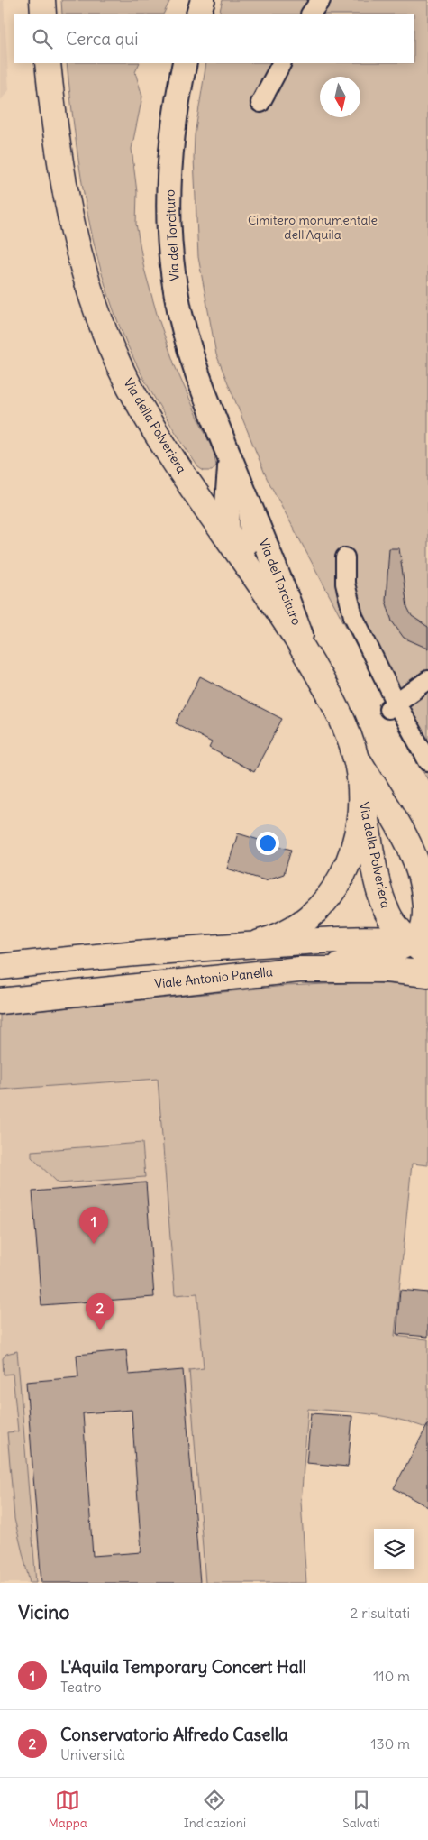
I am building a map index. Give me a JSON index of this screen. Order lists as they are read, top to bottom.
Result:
{
  "streets": {
    "main road": ["Via della Polveriera", "Viale Antonio Panella"],
    "street": ["Via del Torcituro"]
  },
  "crossings": [
    ["Via del Torcituro", "Via della Polveriera"]
  ],
  "parks": ["Cimitero monumentale dell'Aquila"],
  "north": "bottom",
  "page": {
    "search": "Cerca qui",
    "pins": ["1", "2"],
    "heading": ["Vicino", "2 risultati"],
    "list": [
      {
        "mark": "1",
        "name": "L'Aquila Temporary Concert Hall",
        "note": "Teatro",
        "value": "110 m"
      },
      {
        "mark": "2",
        "name": "Conservatorio Alfredo Casella",
        "note": "Università",
        "value": "130 m"
      }
    ],
    "nav": ["Mappa", "Indicazioni", "Salvati"]
  }
}
